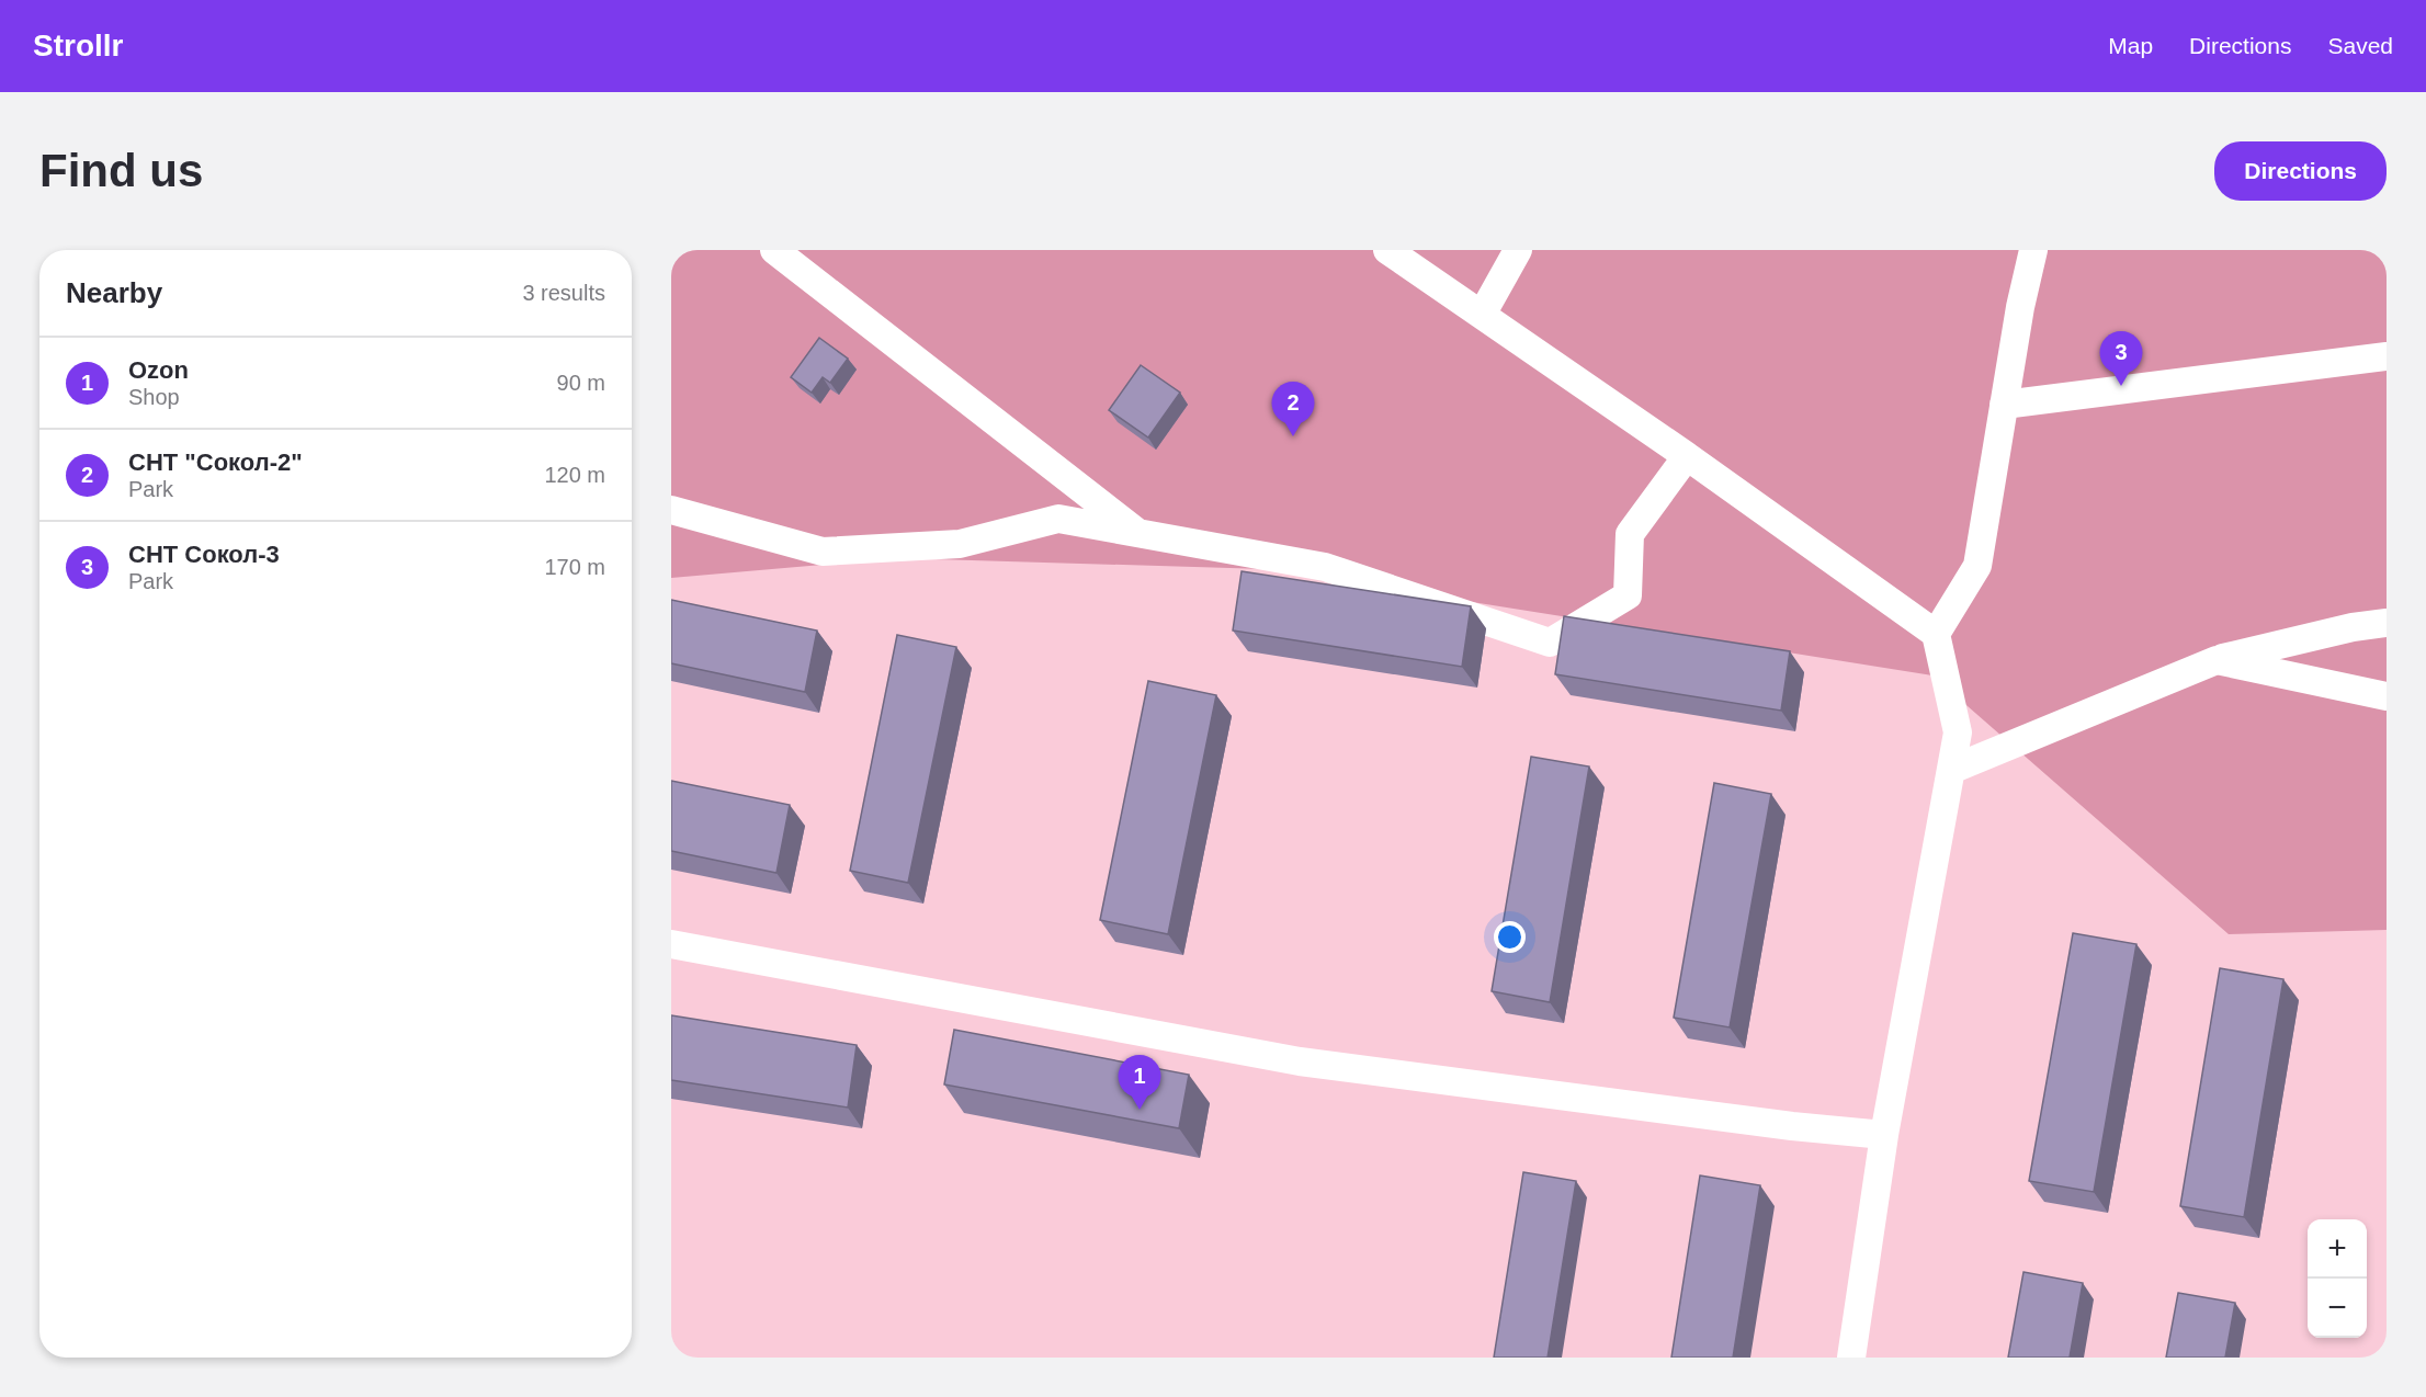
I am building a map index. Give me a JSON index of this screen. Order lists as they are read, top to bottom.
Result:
{
  "page": {
    "header": "Strollr",
    "nav": ["Map", "Directions", "Saved"],
    "buttons": "Directions",
    "title": "Find us",
    "heading": ["Nearby", "3 results"],
    "pins": ["3", "2", "1"],
    "list": [
      {
        "mark": "1",
        "name": "Ozon",
        "note": "Shop",
        "value": "90 m"
      },
      {
        "mark": "2",
        "name": "СНТ \"Сокол-2\"",
        "note": "Park",
        "value": "120 m"
      },
      {
        "mark": "3",
        "name": "СНТ Сокол-3",
        "note": "Park",
        "value": "170 m"
      }
    ],
    "map_buttons": ["+", "−"]
  }
}
